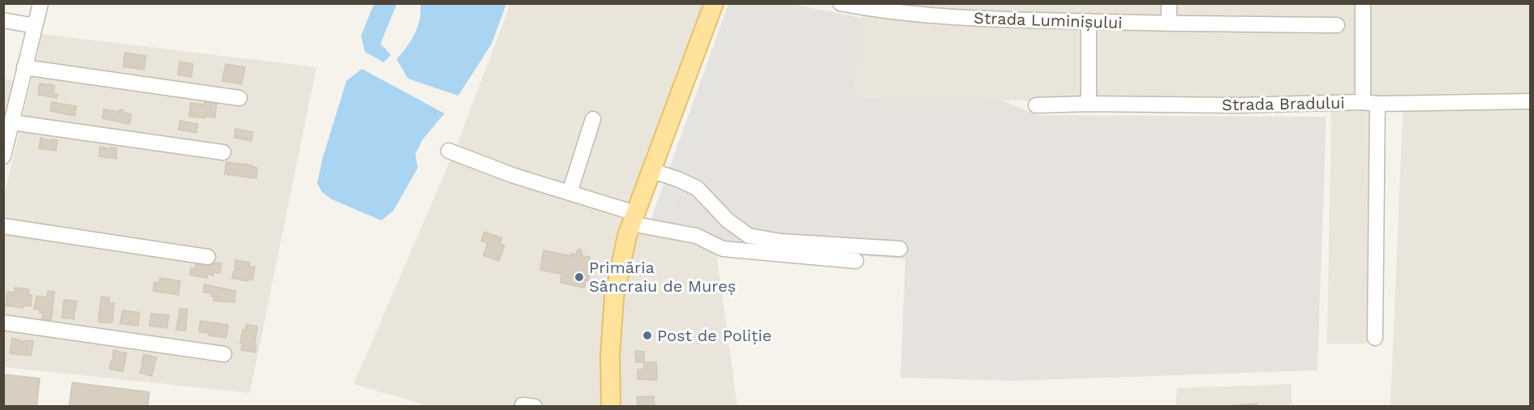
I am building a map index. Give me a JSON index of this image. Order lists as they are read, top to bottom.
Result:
{
  "streets": {
    "street": ["Strada Luminișului", "Strada Bradului"]
  },
  "places": ["Primăria Sâncraiu de Mureș", "Post de Poliție"]
}
